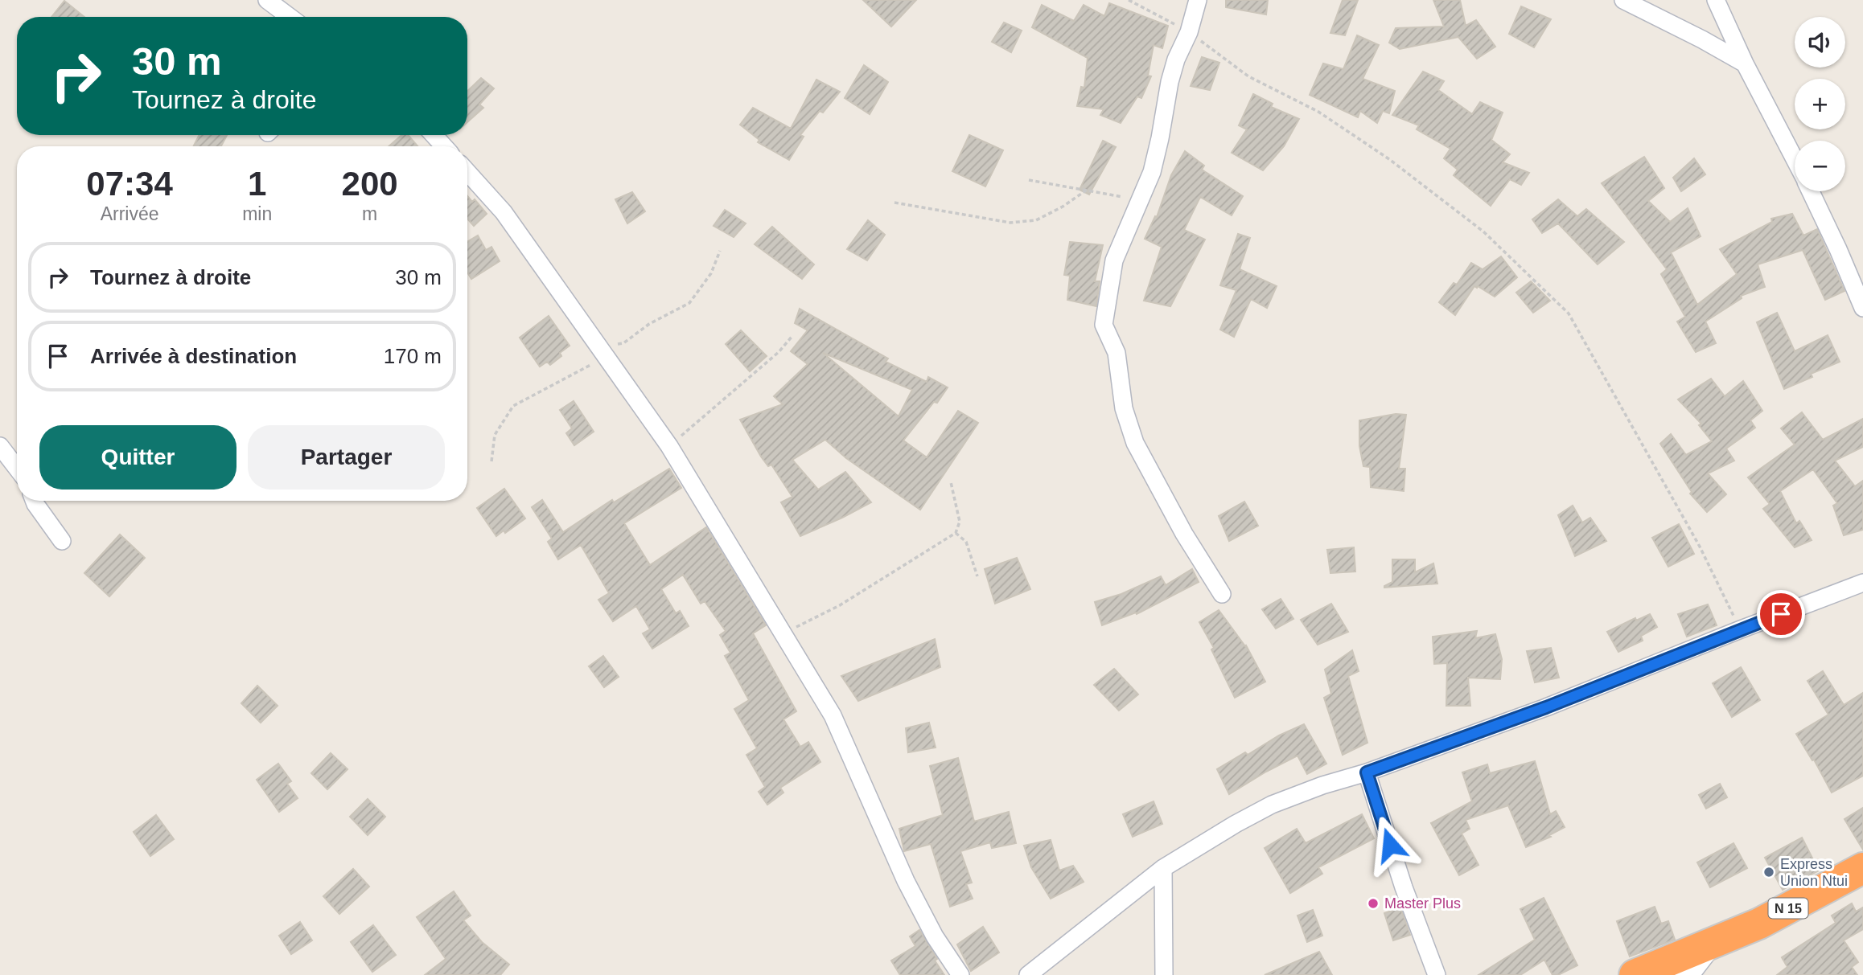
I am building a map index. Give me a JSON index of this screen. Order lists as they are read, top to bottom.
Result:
{
  "streets": {
    "highway": ["N 15"]
  },
  "places": ["Express Union Ntui", "Master Plus"],
  "page": {
    "map_buttons": ["+", "−"],
    "turn": ["30 m", "Tournez à droite"],
    "eta": [
      "07:34",
      "Arrivée",
      "1",
      "min",
      "200",
      "m"
    ],
    "list": [
      {
        "name": "Tournez à droite",
        "value": "30 m"
      },
      {
        "name": "Arrivée à destination",
        "value": "170 m"
      }
    ],
    "buttons": ["Quitter", "Partager"]
  }
}
